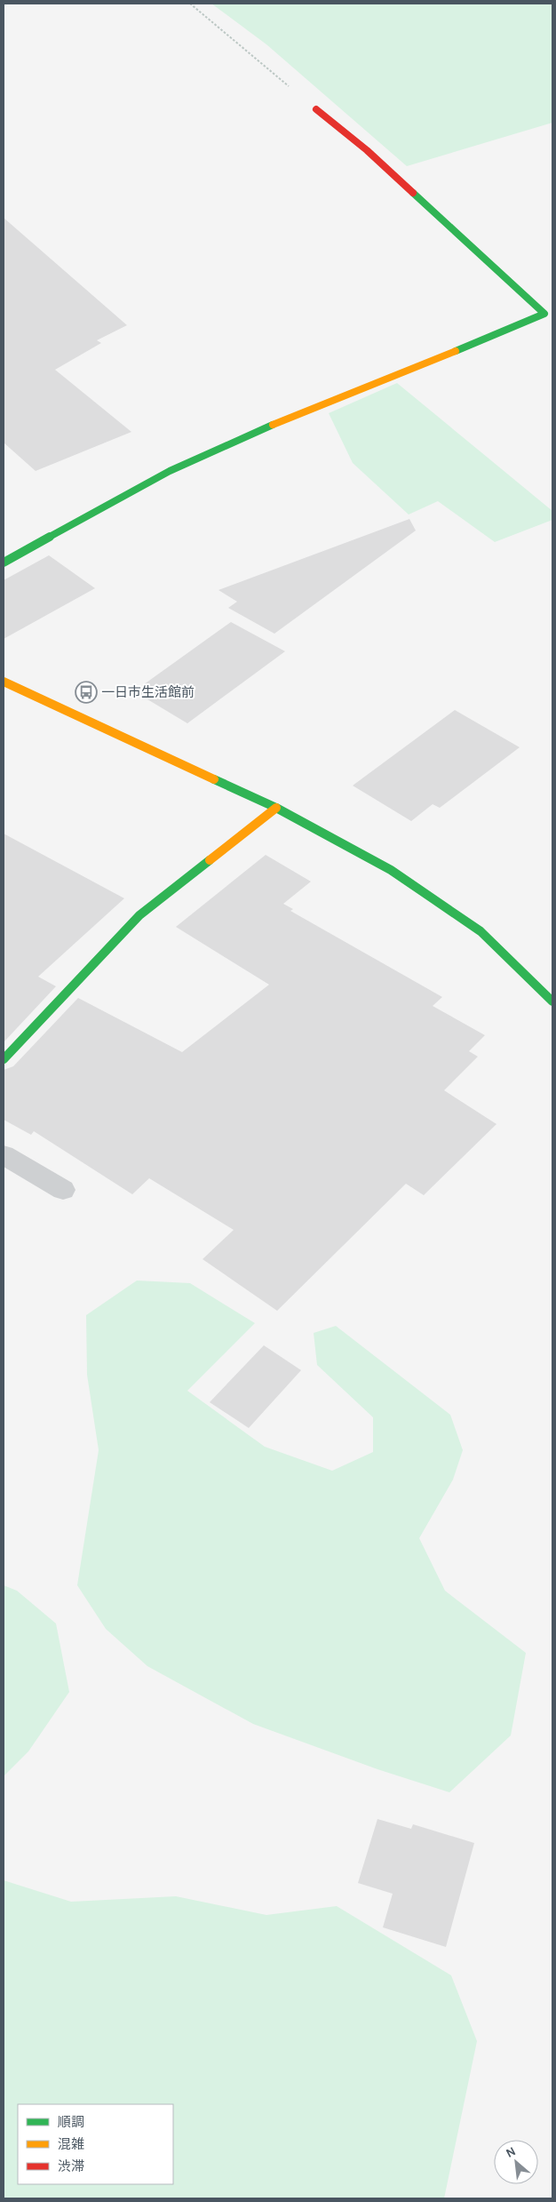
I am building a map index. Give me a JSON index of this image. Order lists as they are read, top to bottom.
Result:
{
  "places": {
    "bus stop": ["一日市生活館前"]
  },
  "legend": ["順調", "混雑", "渋滞"],
  "north": "top left"
}
